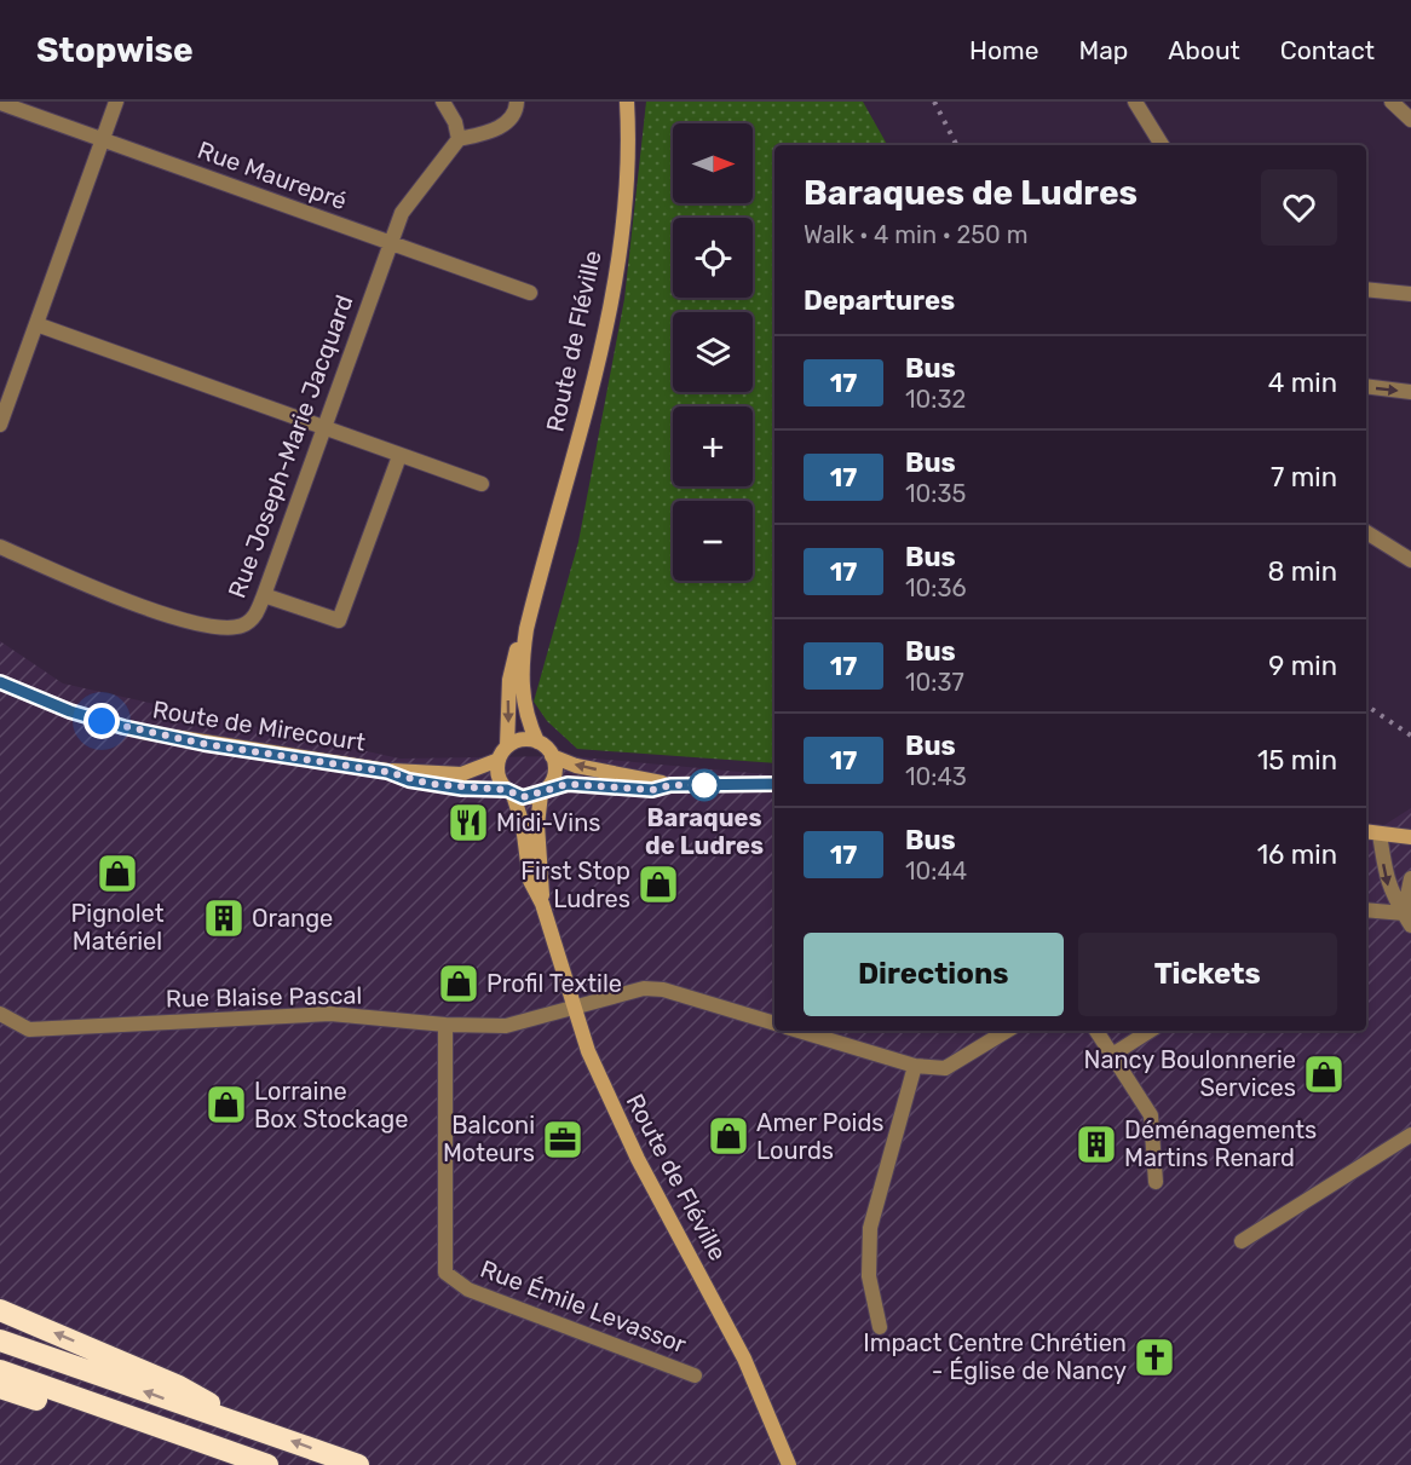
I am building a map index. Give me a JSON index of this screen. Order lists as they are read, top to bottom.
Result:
{
  "streets": {
    "street": [
      "Rue Maurepré",
      "Route de Fléville",
      "Rue Joseph-Marie Jacquard",
      "Route de Mirecourt",
      "Rue Blaise Pascal",
      "Rue Émile Levassor"
    ]
  },
  "crossings": [
    ["Rue Maurepré", "Rue Joseph-Marie Jacquard"],
    ["Route de Fléville", "Route de Mirecourt"],
    ["Route de Fléville", "Rue Blaise Pascal"],
    ["Rue Blaise Pascal", "Rue Émile Levassor"]
  ],
  "places": {
    "other": ["Baraques de Ludres"],
    "restaurant": ["Midi-Vins"],
    "shop": [
      "Pignolet Matériel",
      "First Stop Ludres",
      "Profil Textile",
      "Nancy Boulonnerie Services",
      "Lorraine Box Stockage",
      "Amer Poids Lourds"
    ],
    "building": ["Orange", "Déménagements Martins Renard"],
    "office": ["Balconi Moteurs"],
    "church": ["Impact Centre Chrétien - Église de Nancy"]
  },
  "lines": ["bus line 17"],
  "north": "right",
  "page": {
    "header": "Stopwise",
    "nav": [
      "Home",
      "Map",
      "About",
      "Contact"
    ],
    "map_buttons": ["+", "−"],
    "heading": [
      ["Baraques de Ludres", "Walk · 4 min · 250 m"],
      "Departures"
    ],
    "list": [
      {
        "mark": "17",
        "name": "Bus",
        "note": "10:32",
        "value": "4 min"
      },
      {
        "mark": "17",
        "name": "Bus",
        "note": "10:35",
        "value": "7 min"
      },
      {
        "mark": "17",
        "name": "Bus",
        "note": "10:36",
        "value": "8 min"
      },
      {
        "mark": "17",
        "name": "Bus",
        "note": "10:37",
        "value": "9 min"
      },
      {
        "mark": "17",
        "name": "Bus",
        "note": "10:43",
        "value": "15 min"
      },
      {
        "mark": "17",
        "name": "Bus",
        "note": "10:44",
        "value": "16 min"
      }
    ],
    "buttons": ["Directions", "Tickets"]
  }
}
